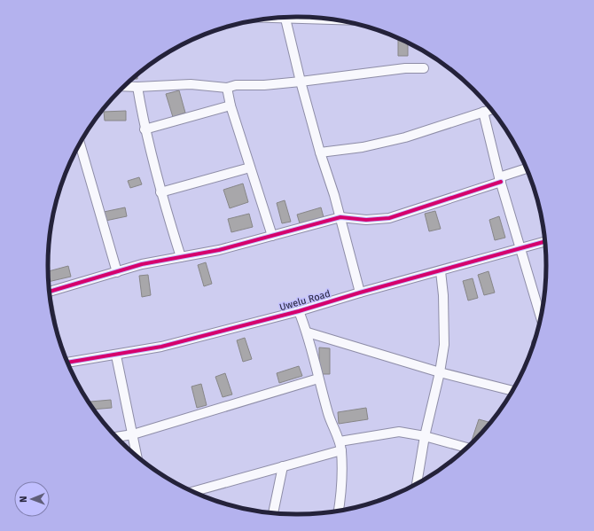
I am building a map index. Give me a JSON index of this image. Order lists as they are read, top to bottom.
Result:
{
  "streets": {
    "street": ["Uwelu Road"]
  },
  "north": "left"
}
